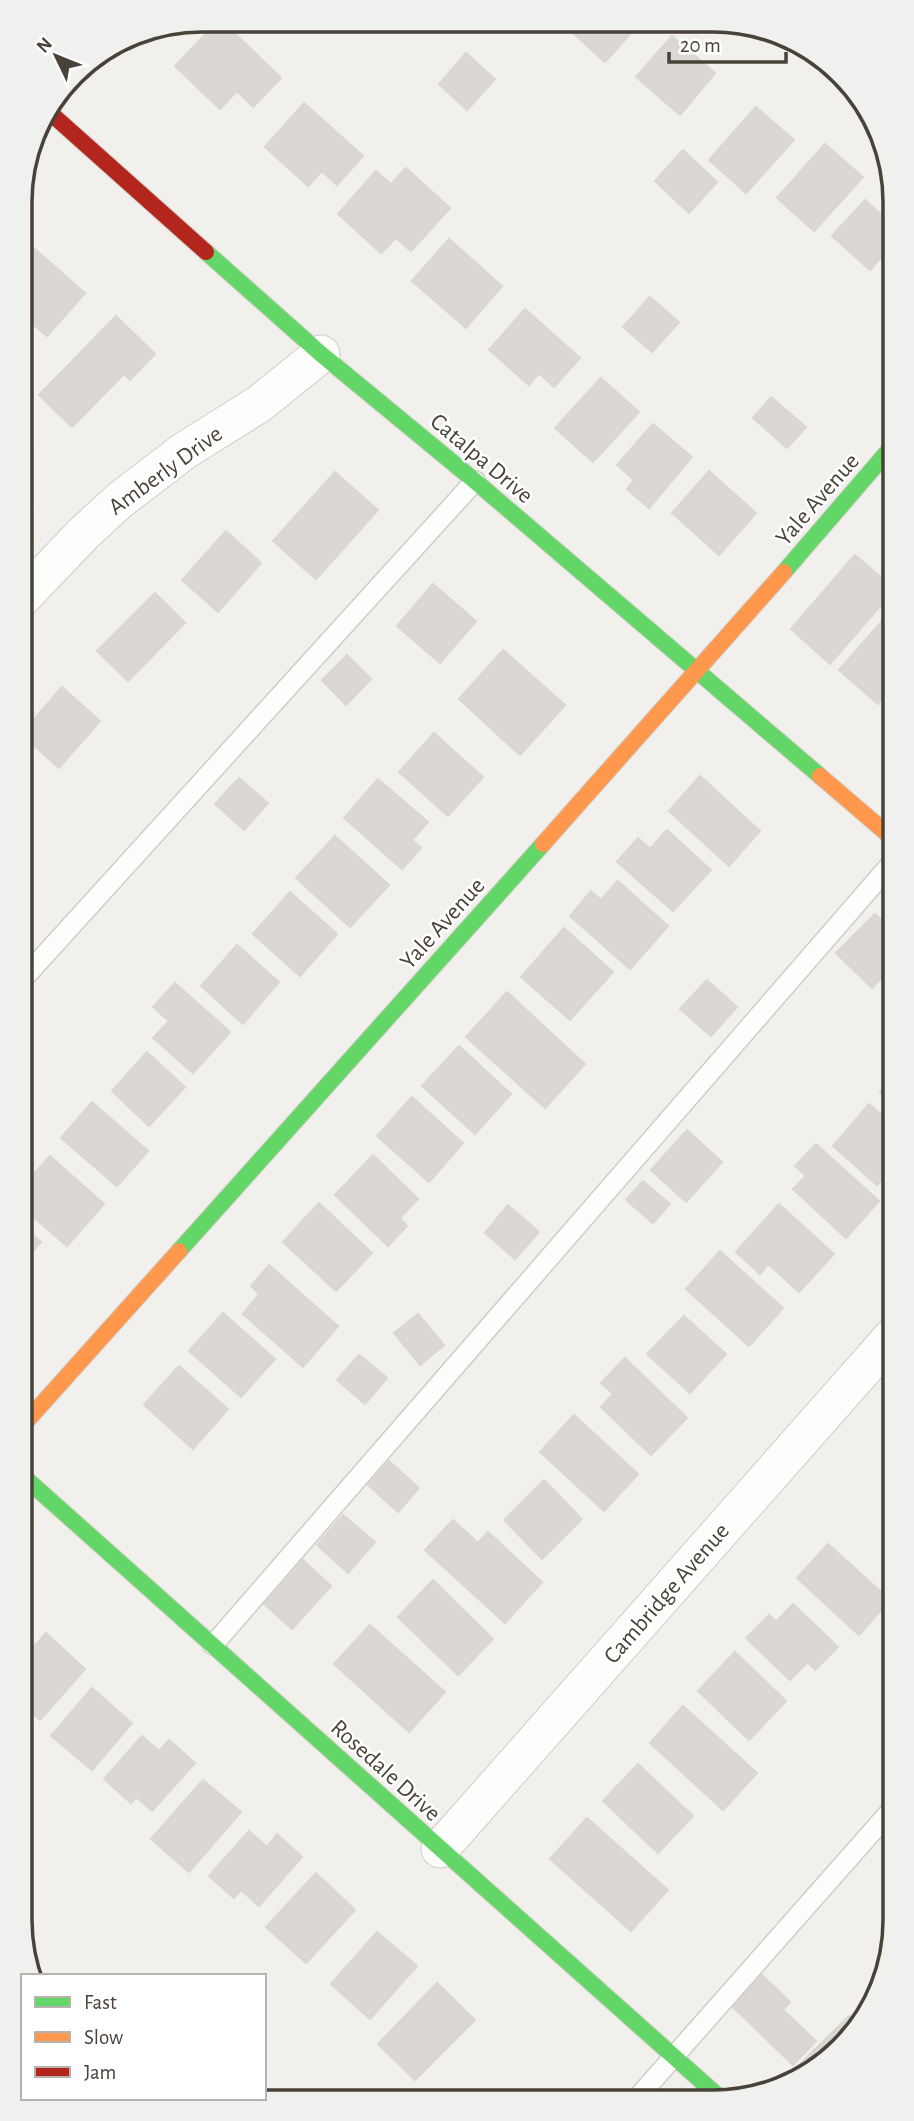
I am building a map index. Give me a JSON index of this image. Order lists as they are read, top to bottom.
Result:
{
  "streets": {
    "street": [
      "Catalpa Drive",
      "Amberly Drive",
      "Yale Avenue",
      "Cambridge Avenue",
      "Rosedale Drive"
    ]
  },
  "crossings": [
    ["Catalpa Drive", "Amberly Drive"],
    ["Catalpa Drive", "Yale Avenue"],
    ["Cambridge Avenue", "Rosedale Drive"]
  ],
  "legend": ["Fast", "Slow", "Jam"],
  "scale_bar": "20 m",
  "north": "top left"
}
